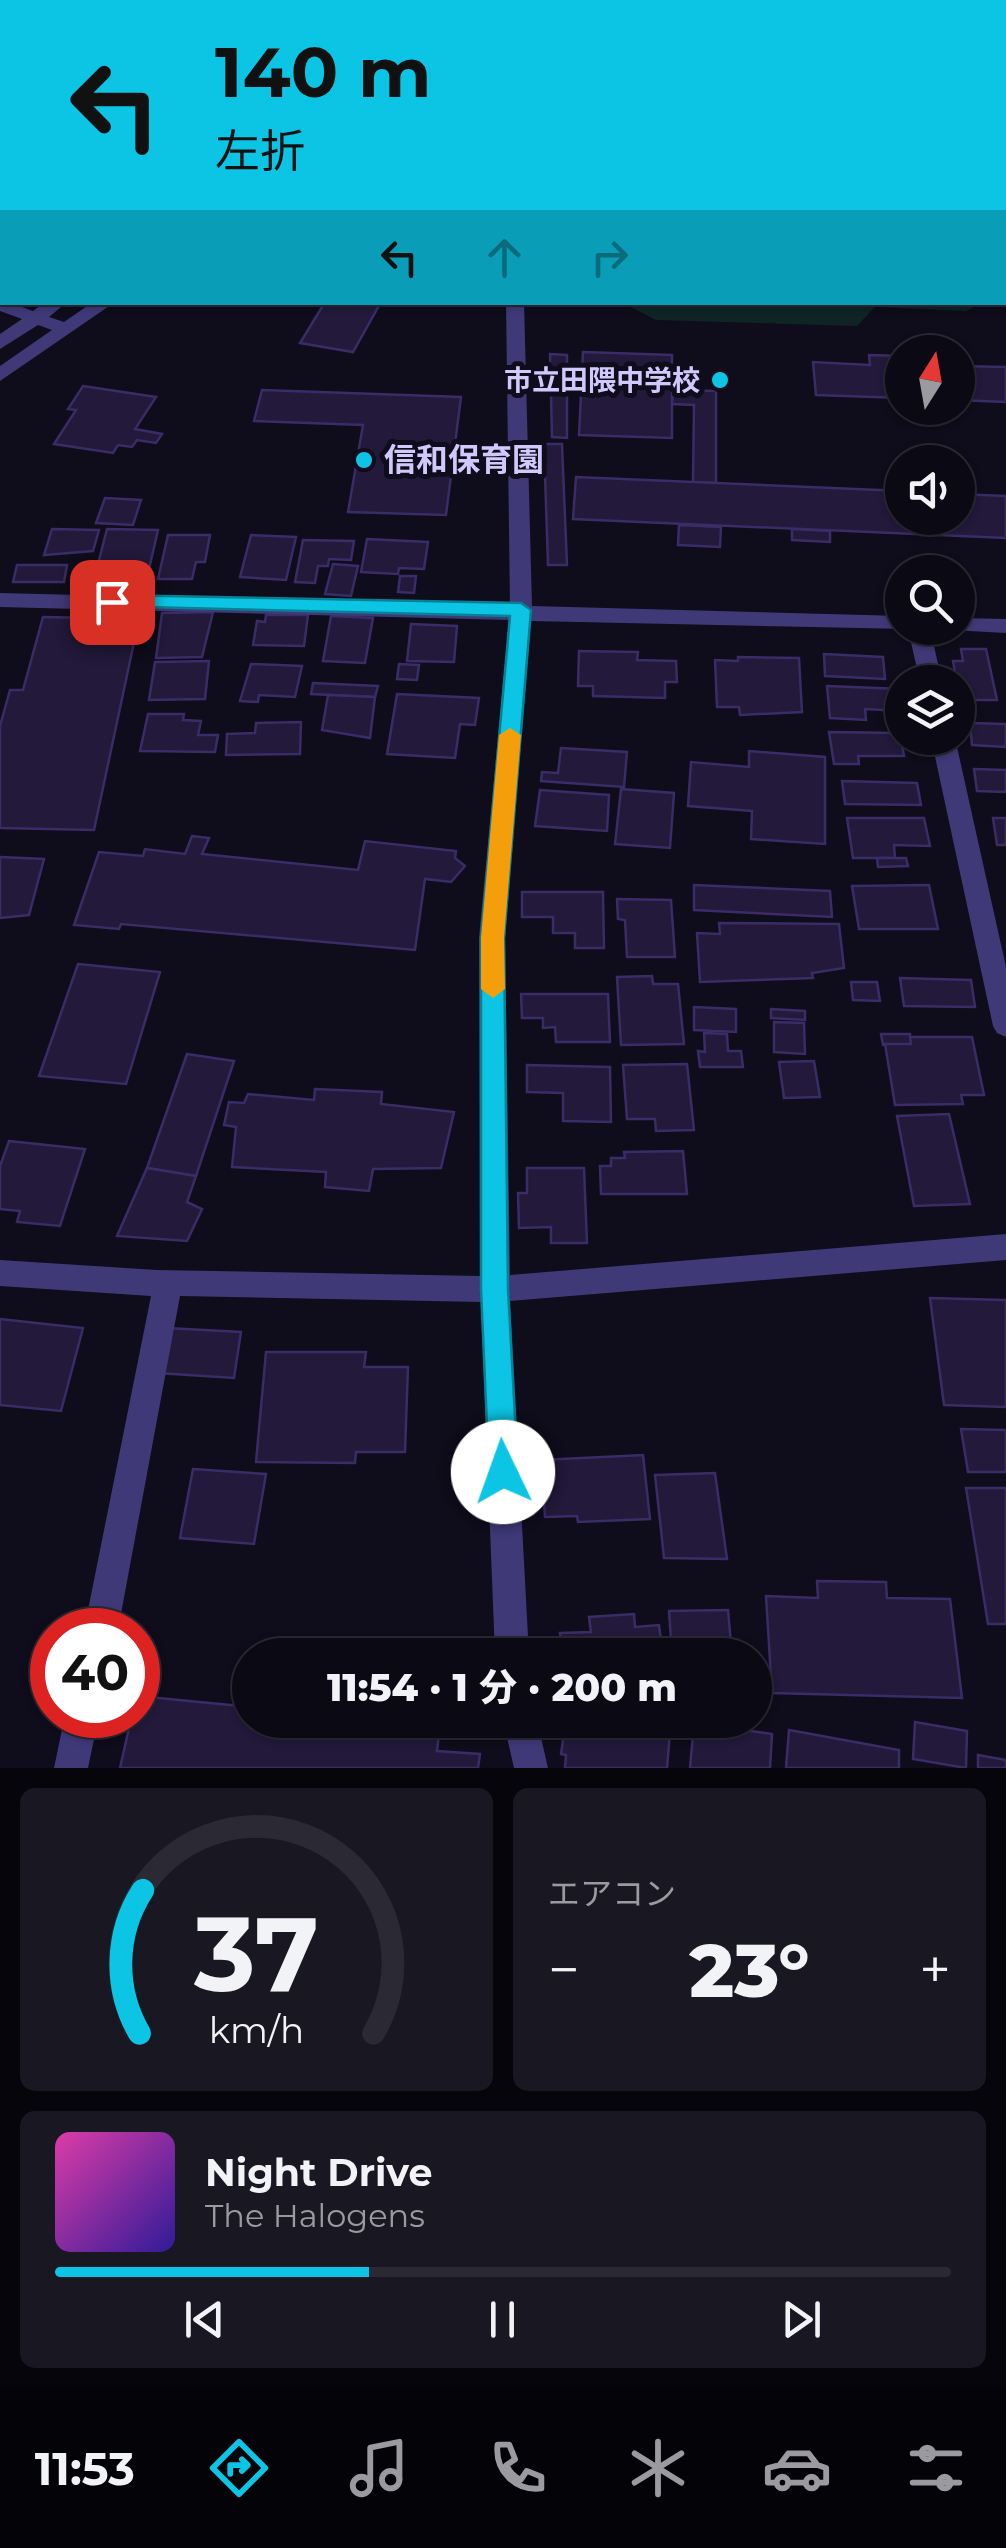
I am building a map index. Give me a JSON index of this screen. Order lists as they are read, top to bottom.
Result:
{
  "places": ["市立田隈中学校", "信和保育園"],
  "north": "top",
  "page": {
    "turn": ["140 m", "左折"],
    "limit": "40",
    "trip": "11:54 · 1 分 · 200 m",
    "tile": "エアコン",
    "heat": ["−", "23°", "+"],
    "song": ["Night Drive", "The Halogens"],
    "tabs": "11:53",
    "gauge": ["37", "km/h"]
  }
}
